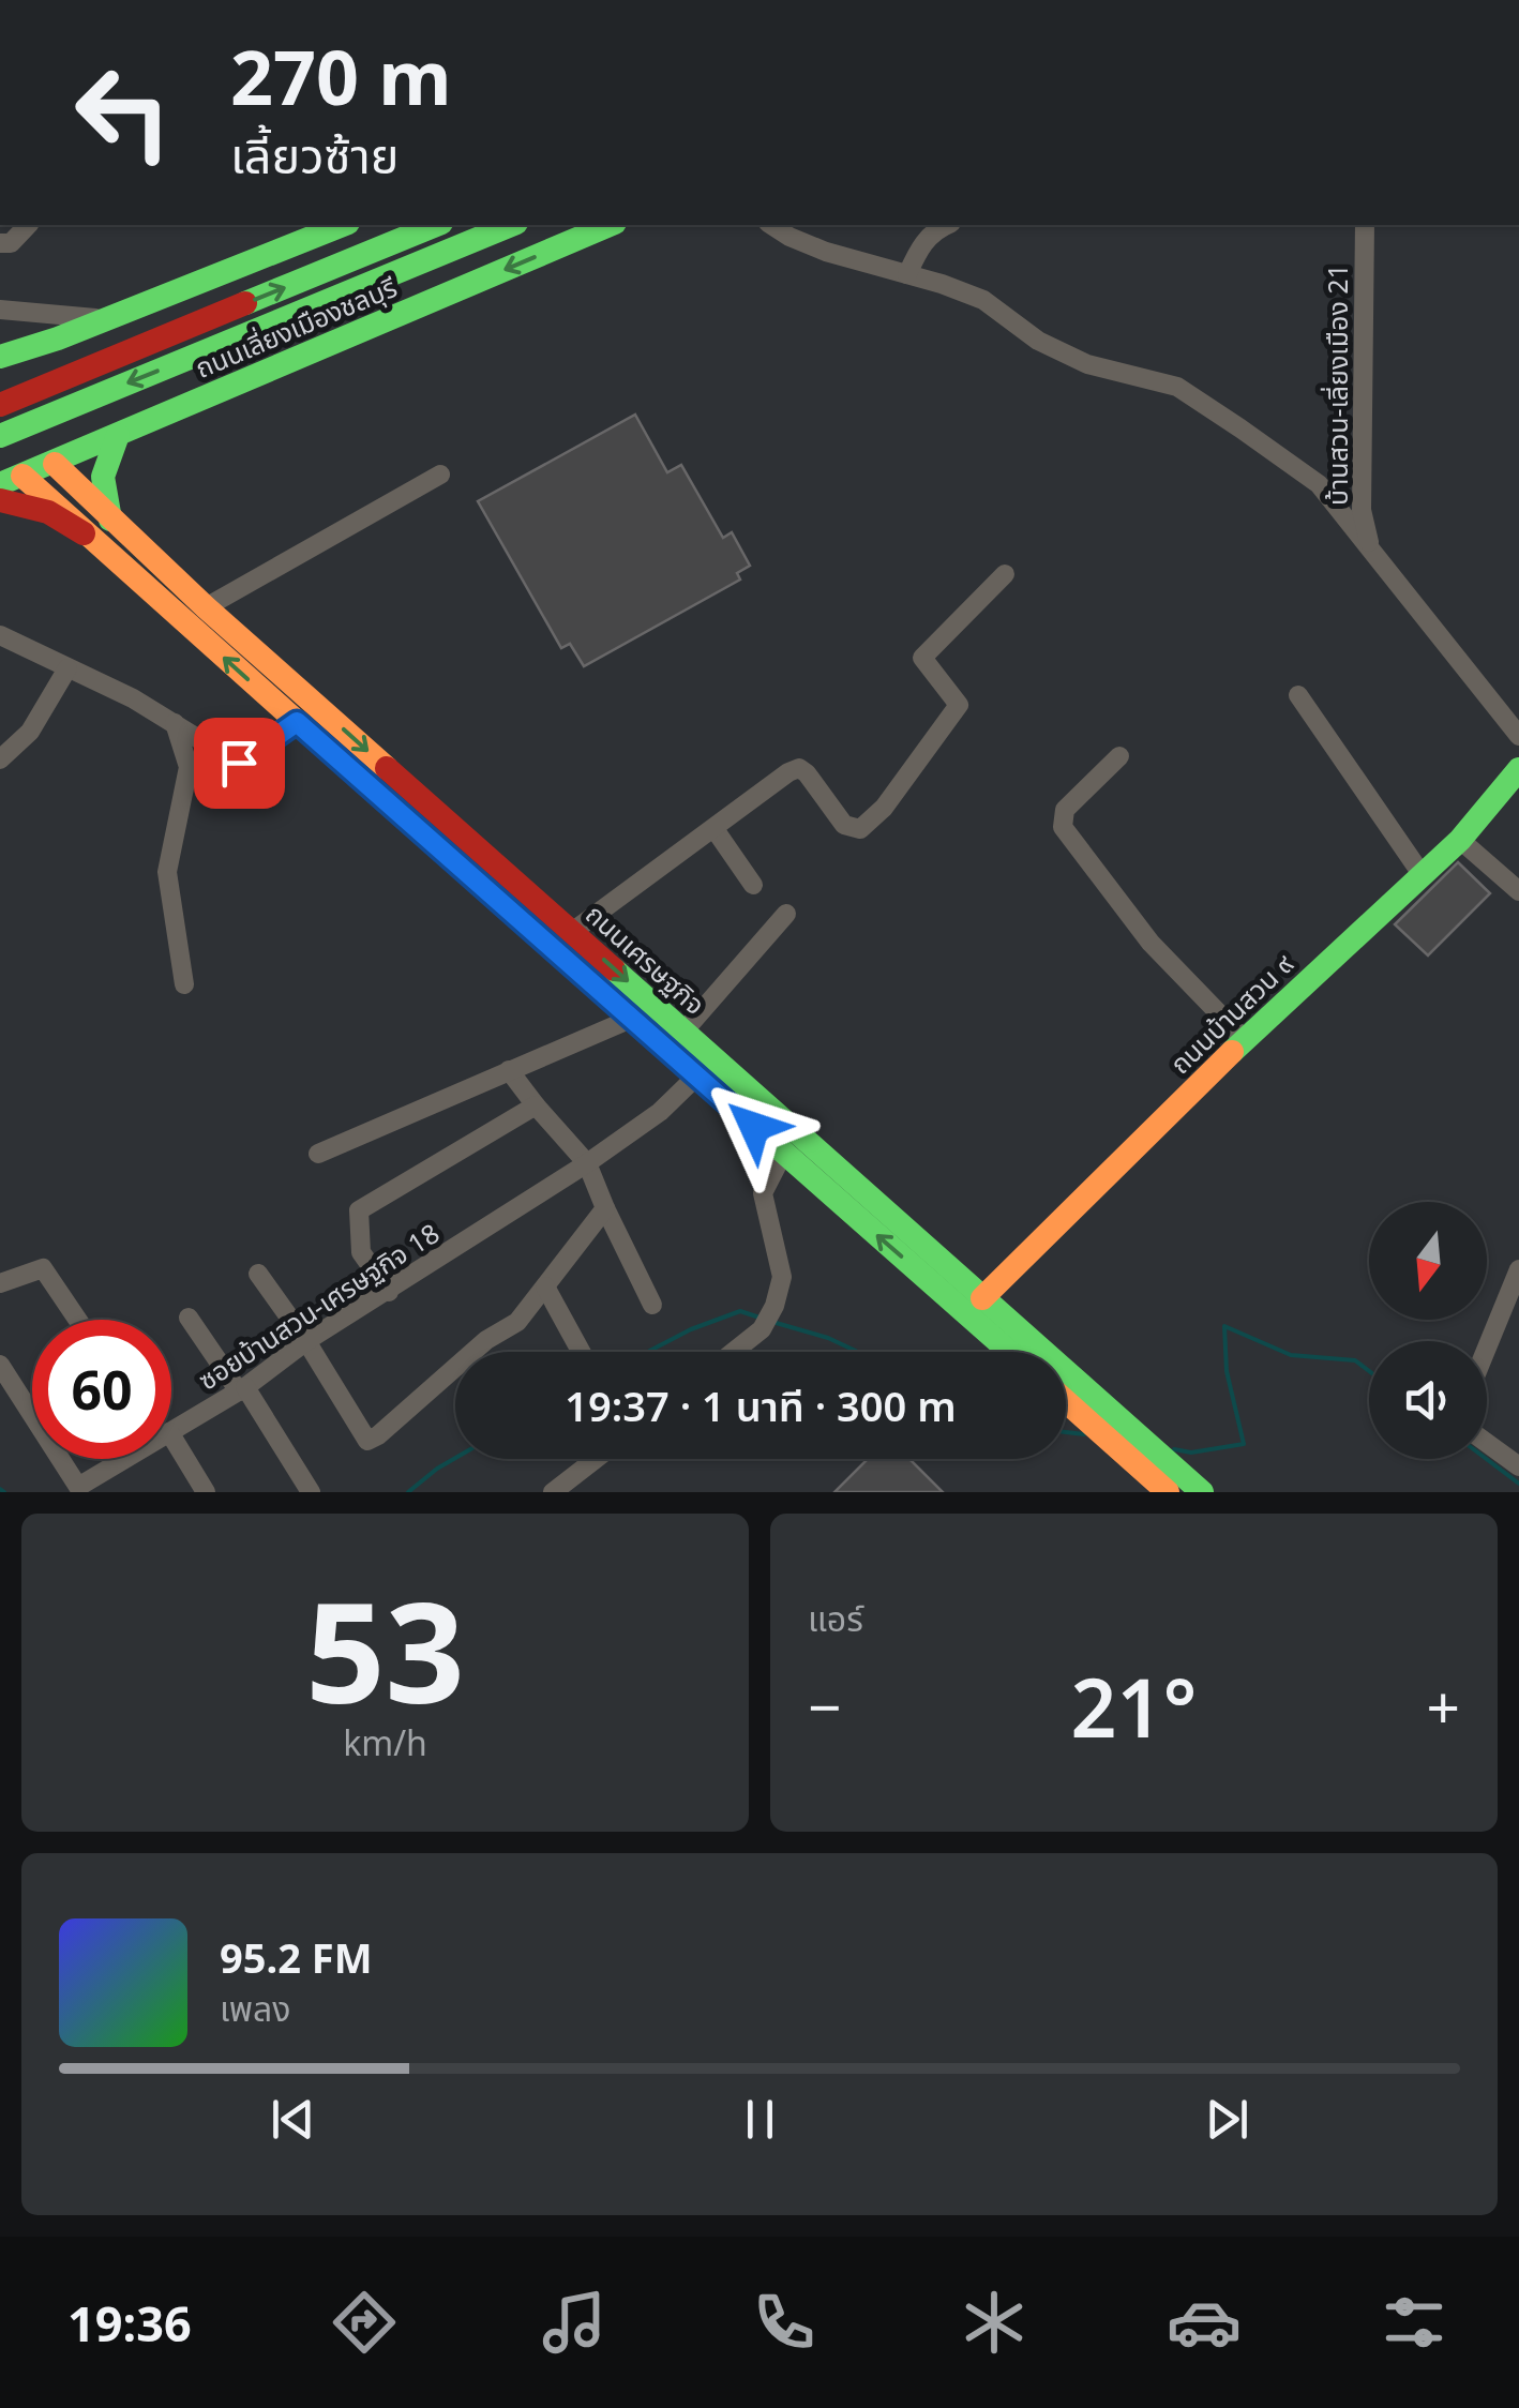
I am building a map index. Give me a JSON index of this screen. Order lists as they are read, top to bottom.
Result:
{
  "streets": {
    "main road": ["ถนนเลี่ยงเมืองชลบุรี", "ถนนเศรษฐกิจ", "ถนนบ้านสวน ๙"],
    "street": ["บ้านสวน-เลี่ยงเมือง 21", "ซอยบ้านสวน-เศรษฐกิจ 18"]
  },
  "crossings": [
    ["ถนนเลี่ยงเมืองชลบุรี", "ถนนเศรษฐกิจ"],
    ["ถนนเศรษฐกิจ", "ถนนบ้านสวน ๙"],
    ["ถนนเศรษฐกิจ", "ซอยบ้านสวน-เศรษฐกิจ 18"]
  ],
  "north": "bottom",
  "page": {
    "turn": ["270 m", "เลี้ยวซ้าย"],
    "limit": "60",
    "trip": "19:37 · 1 นาที · 300 m",
    "tile": [
      ["53", "km/h"],
      "แอร์"
    ],
    "heat": ["−", "21°", "+"],
    "song": ["95.2 FM", "เพลง"],
    "tabs": "19:36"
  }
}
